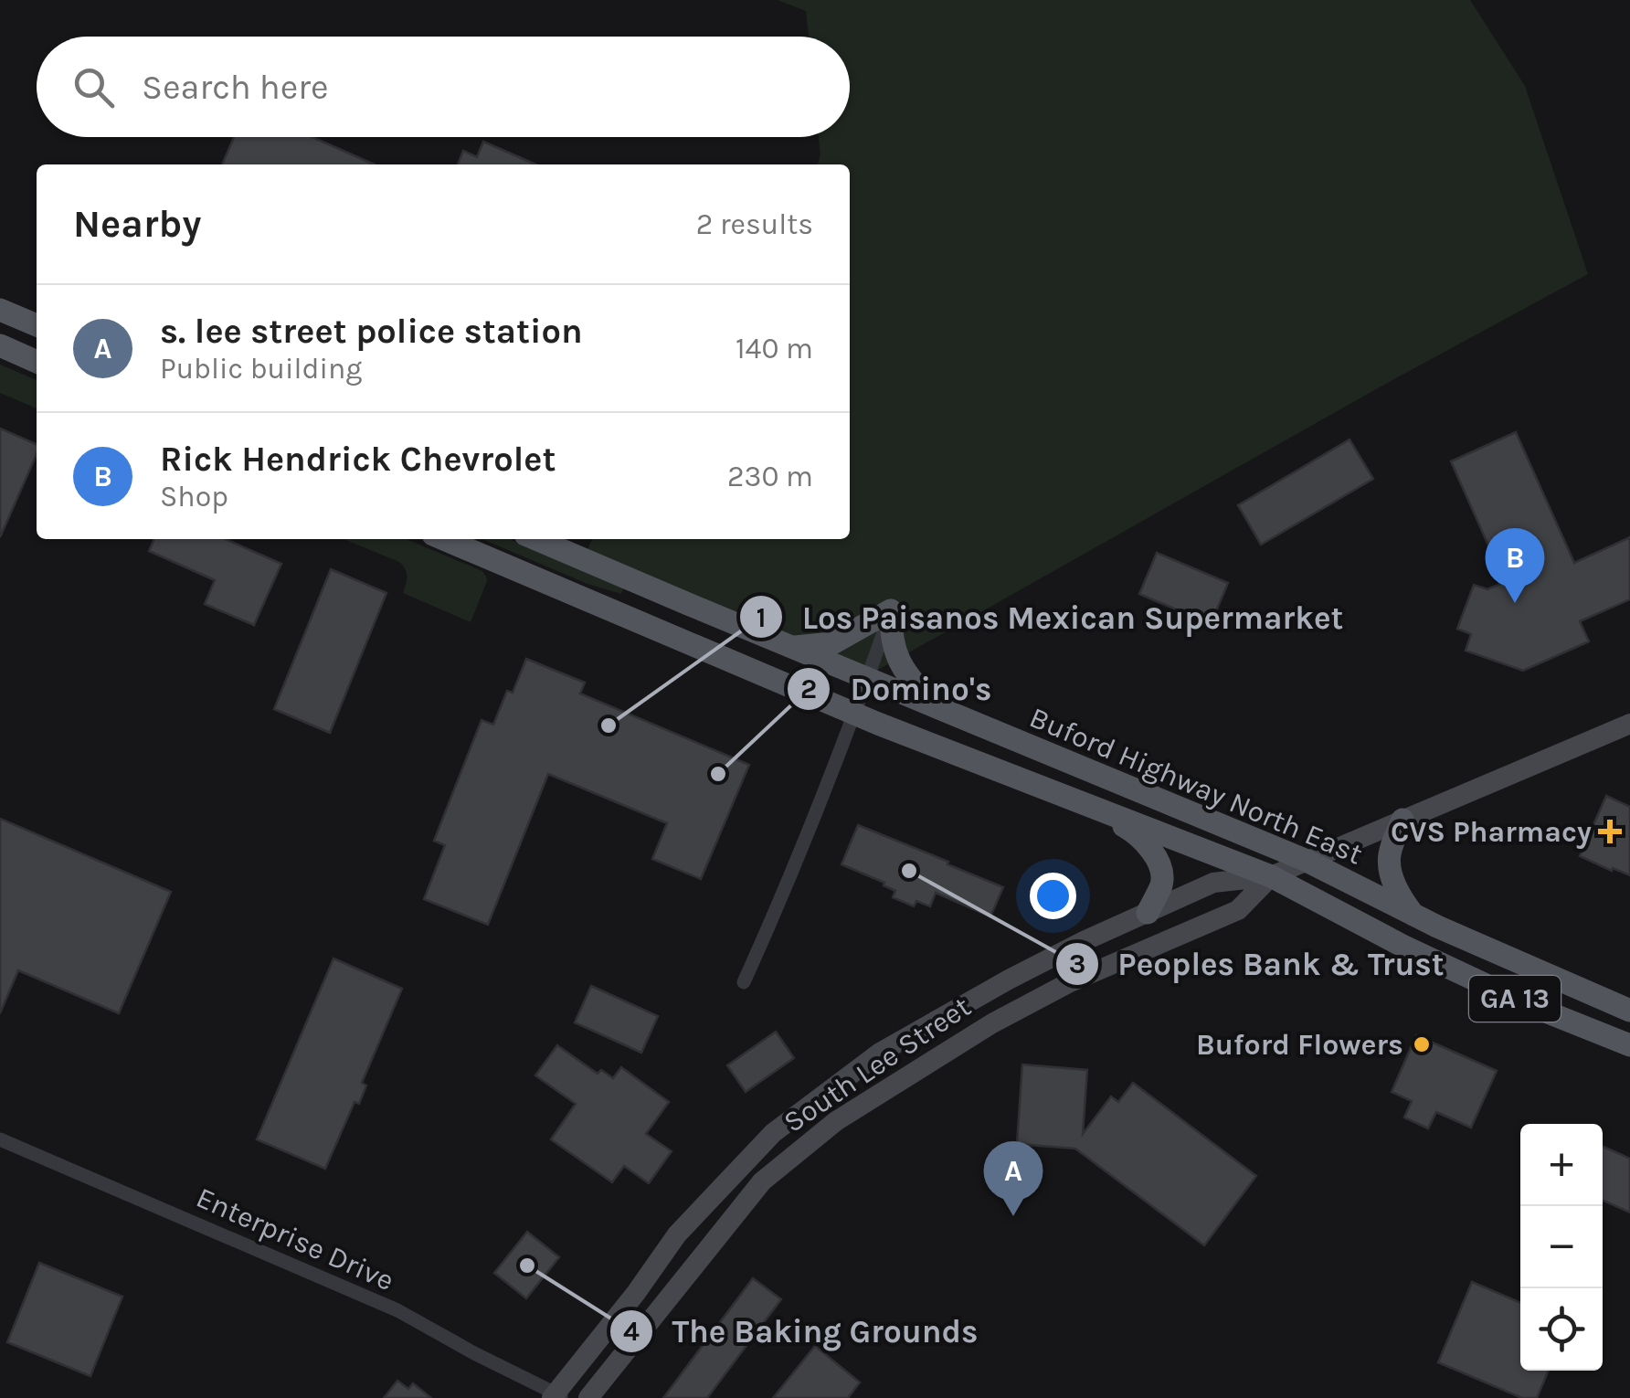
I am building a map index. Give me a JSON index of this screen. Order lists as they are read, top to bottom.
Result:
{
  "streets": {
    "main road": ["Buford Highway North East", "GA 13", "South Lee Street"],
    "street": ["Enterprise Drive"]
  },
  "crossings": [
    ["Buford Highway North East", "South Lee Street"],
    ["GA 13", "South Lee Street"],
    ["South Lee Street", "Enterprise Drive"]
  ],
  "places": {
    "other": [
      "Los Paisanos Mexican Supermarket",
      "Domino's",
      "Peoples Bank & Trust",
      "Buford Flowers",
      "The Baking Grounds"
    ],
    "health": ["CVS Pharmacy"]
  },
  "page": {
    "search": "Search here",
    "heading": ["Nearby", "2 results"],
    "list": [
      {
        "mark": "A",
        "name": "s. lee street police station",
        "note": "Public building",
        "value": "140 m"
      },
      {
        "mark": "B",
        "name": "Rick Hendrick Chevrolet",
        "note": "Shop",
        "value": "230 m"
      }
    ],
    "pins": ["B", "A"],
    "map_buttons": ["+", "−"]
  }
}
